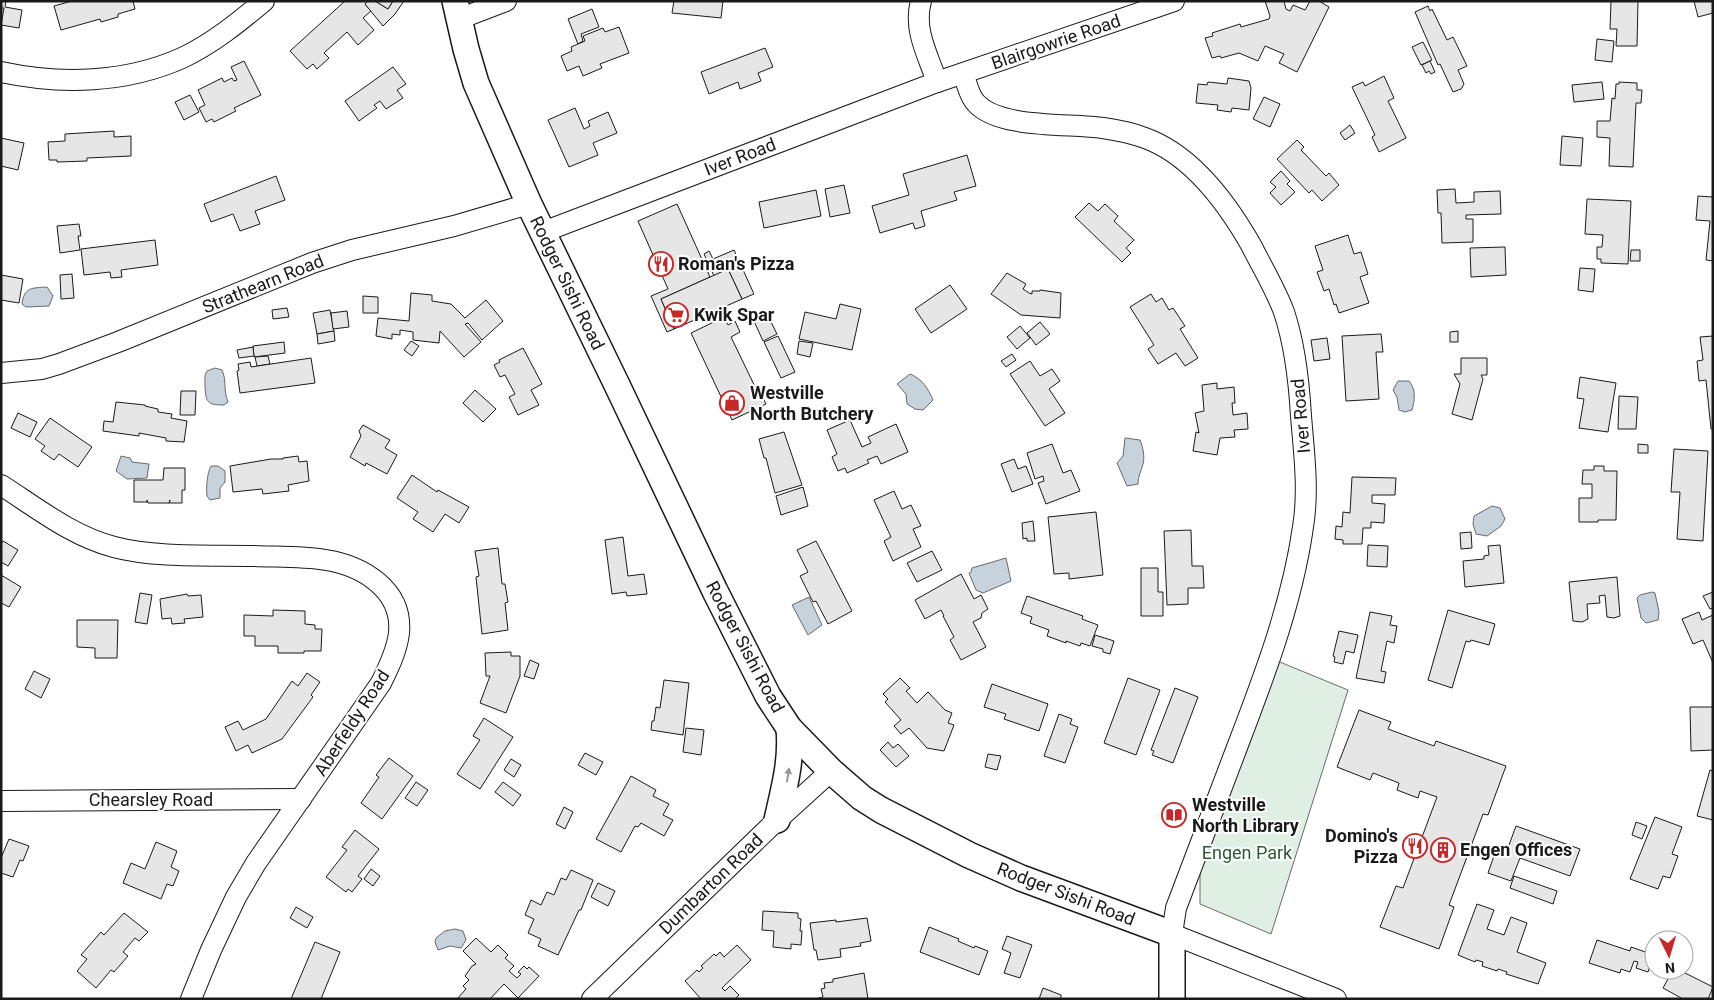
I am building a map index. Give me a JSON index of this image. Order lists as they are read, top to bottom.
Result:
{
  "streets": {
    "main road": ["Rodger Sishi Road"],
    "street": [
      "Blairgowrie Road",
      "Iver Road",
      "Strathearn Road",
      "Aberfeldy Road",
      "Chearsley Road",
      "Dumbarton Road"
    ]
  },
  "crossings": [
    ["Blairgowrie Road", "Iver Road"],
    ["Iver Road", "Rodger Sishi Road"],
    ["Rodger Sishi Road", "Strathearn Road"],
    ["Rodger Sishi Road", "Dumbarton Road"],
    ["Aberfeldy Road", "Chearsley Road"]
  ],
  "parks": ["Engen Park"],
  "places": {
    "restaurant": ["Roman's Pizza", "Domino's Pizza"],
    "supermarket": ["Kwik Spar"],
    "shop": ["Westville North Butchery"],
    "library": ["Westville North Library"],
    "building": ["Engen Offices"]
  },
  "north": "bottom"
}
